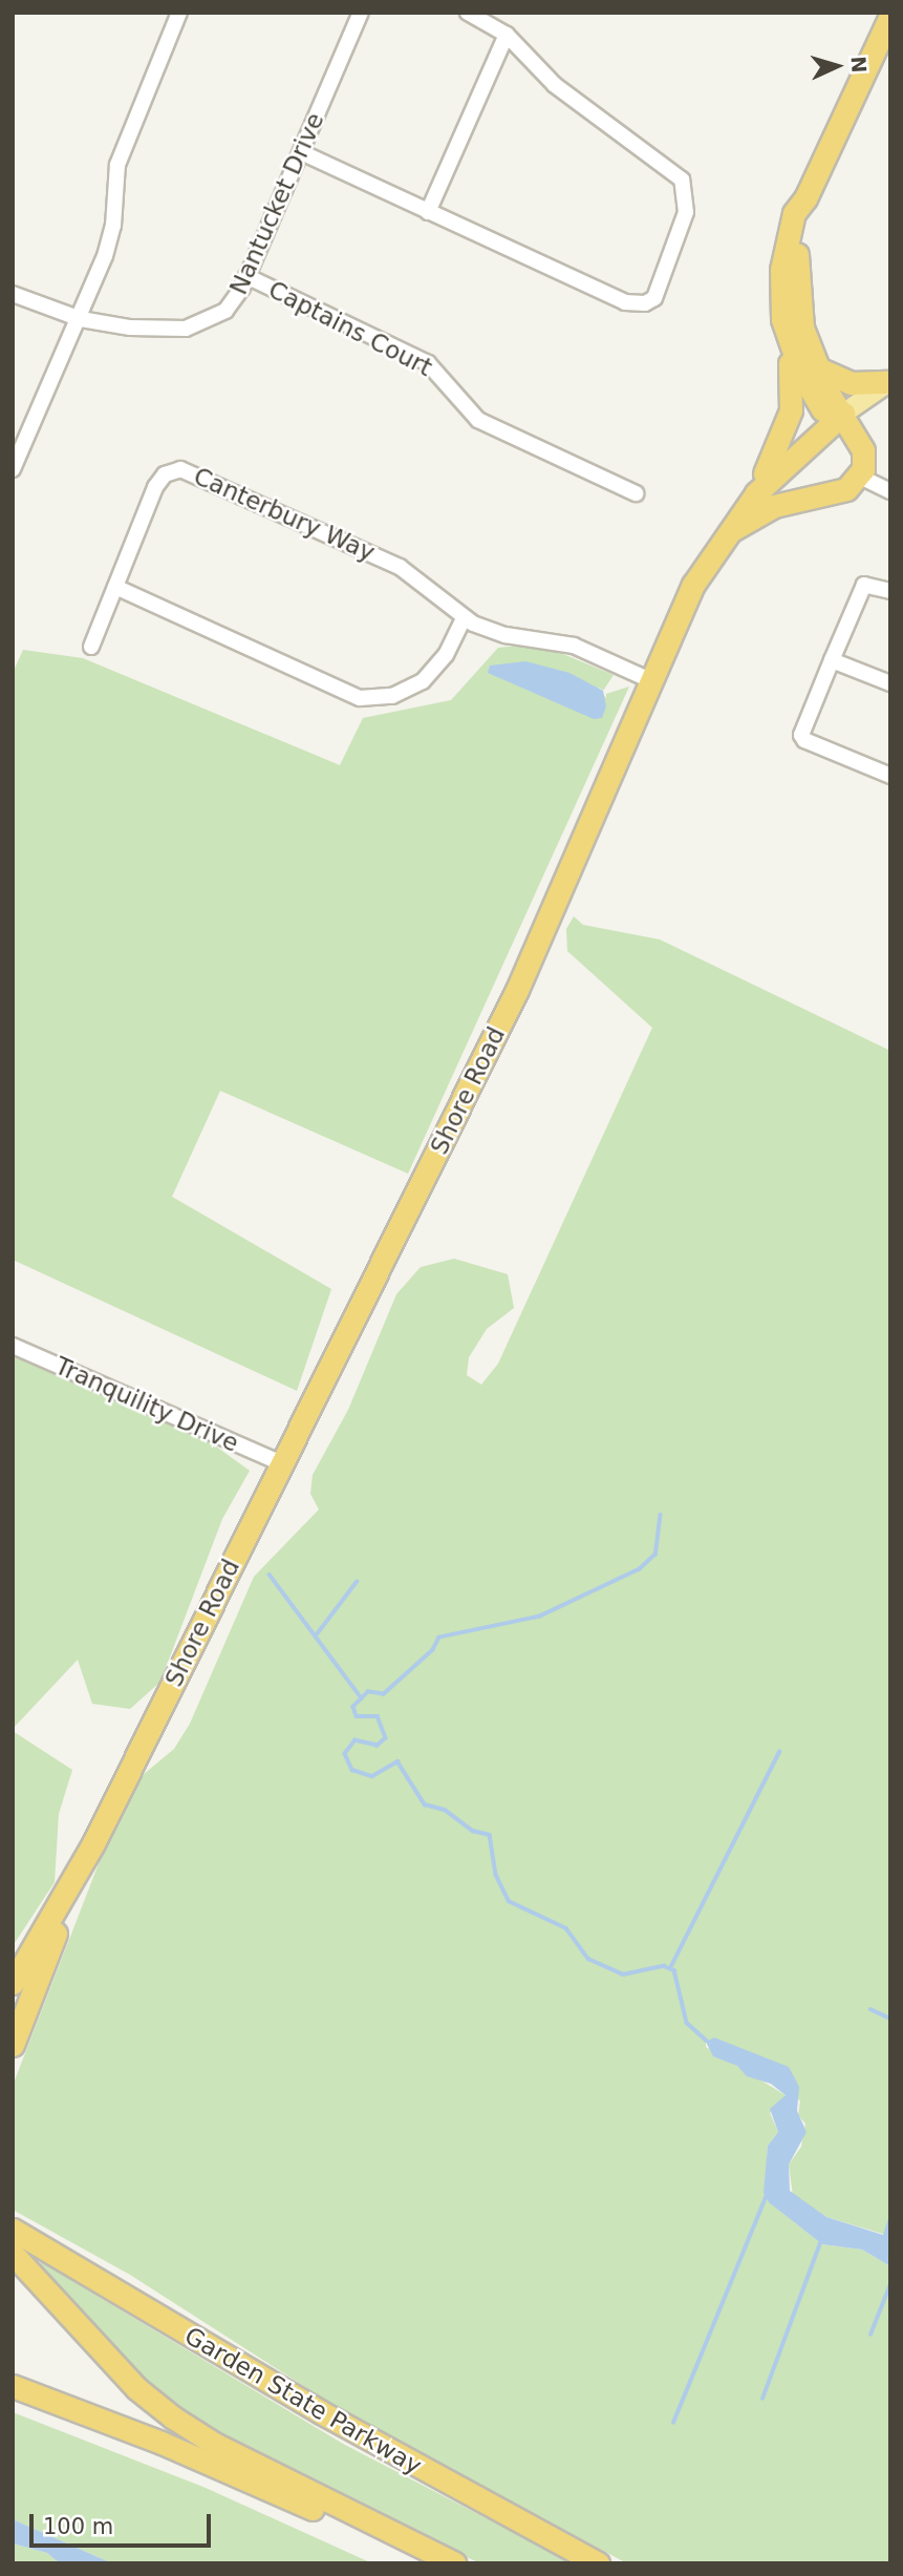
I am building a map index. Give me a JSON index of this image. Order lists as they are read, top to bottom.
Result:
{
  "streets": {
    "highway": ["Shore Road", "Garden State Parkway"],
    "street": [
      "Nantucket Drive",
      "Captains Court",
      "Canterbury Way",
      "Tranquility Drive"
    ]
  },
  "crossings": [
    ["Nantucket Drive", "Captains Court"],
    ["Canterbury Way", "Shore Road"],
    ["Shore Road", "Tranquility Drive"]
  ],
  "scale_bar": "100 m",
  "north": "right"
}
